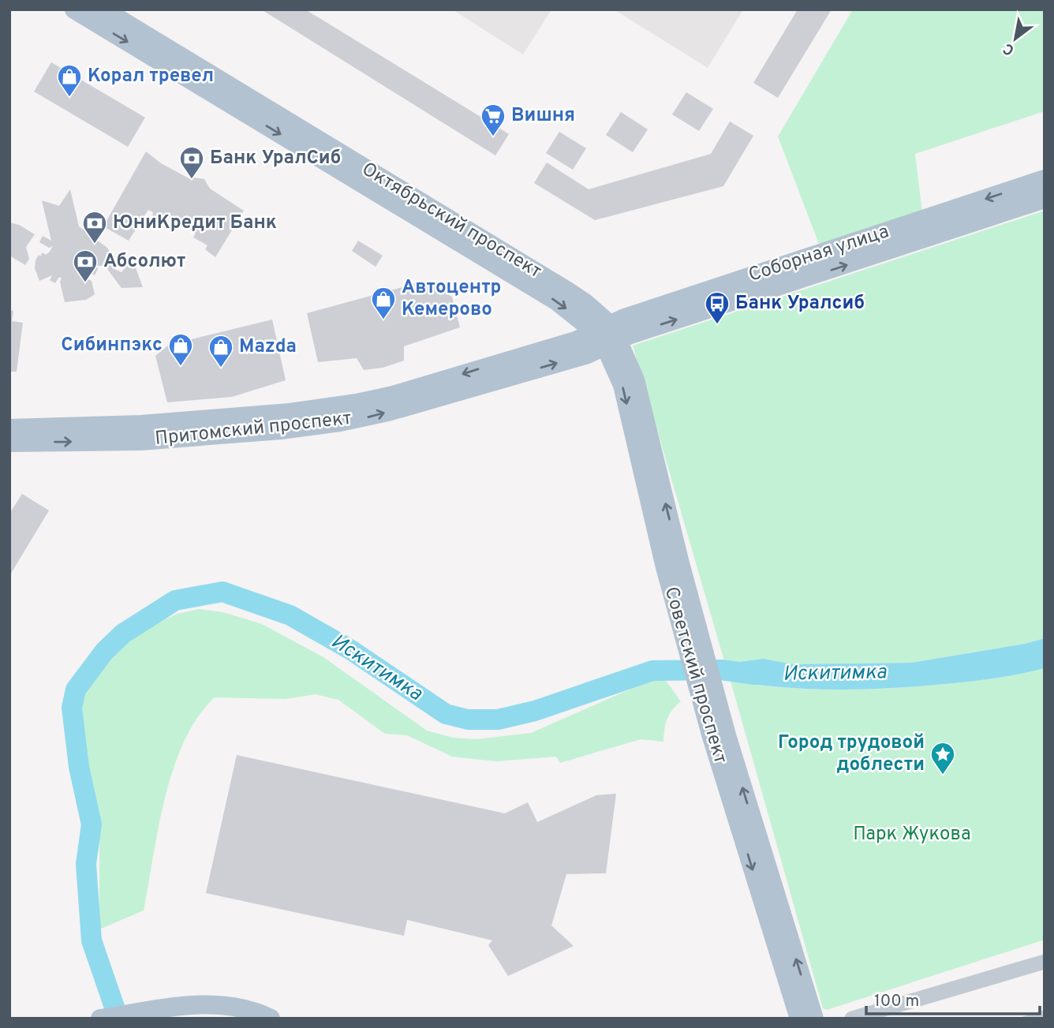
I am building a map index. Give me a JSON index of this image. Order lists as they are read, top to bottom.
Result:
{
  "streets": {
    "main road": [
      "Октябрьский проспект",
      "Соборная улица",
      "Притомский проспект",
      "Советский проспект"
    ]
  },
  "crossings": [
    ["Октябрьский проспект", "Соборная улица"],
    ["Октябрьский проспект", "Притомский проспект"],
    ["Октябрьский проспект", "Советский проспект"],
    ["Соборная улица", "Притомский проспект"],
    ["Соборная улица", "Советский проспект"],
    ["Притомский проспект", "Советский проспект"]
  ],
  "water": ["Искитимка"],
  "parks": ["Парк Жукова"],
  "places": {
    "shop": [
      "Корал тревел",
      "Автоцентр Кемерово",
      "Сибинпэкс",
      "Mazda"
    ],
    "supermarket": ["Вишня"],
    "bank": ["Банк УралСиб", "ЮниКредит Банк", "Абсолют"],
    "bus stop": ["Банк Уралсиб"],
    "place": ["Город трудовой доблести"]
  },
  "scale_bar": "100 m",
  "north": "bottom left"
}
